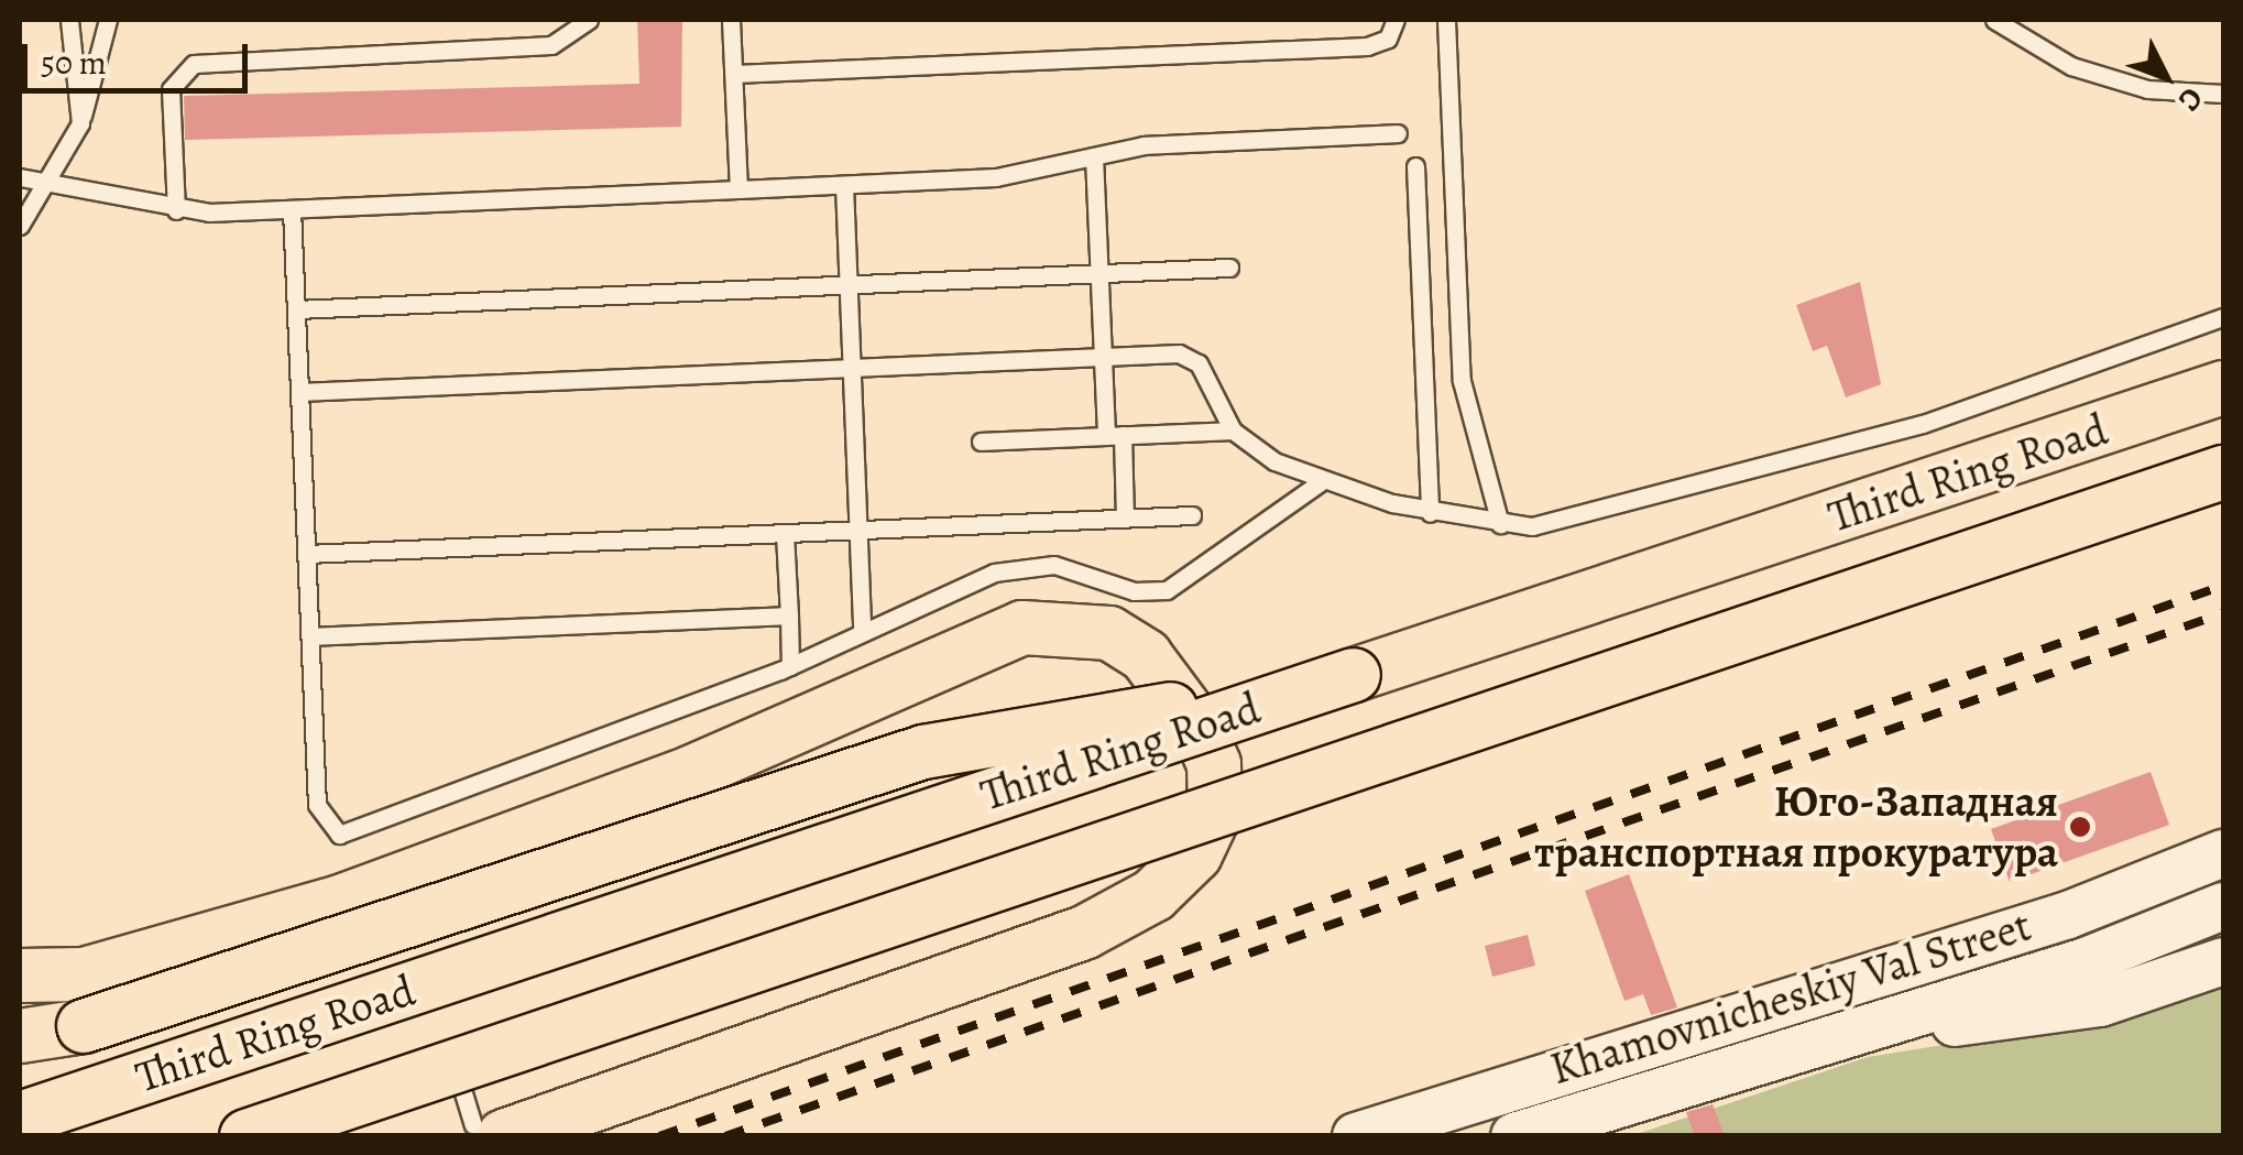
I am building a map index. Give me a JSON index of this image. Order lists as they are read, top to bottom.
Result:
{
  "streets": {
    "main road": ["Third Ring Road", "Khamovnicheskiy Val Street"]
  },
  "places": ["Юго-Западная транспортная прокуратура"],
  "scale_bar": "50 m",
  "north": "bottom right"
}
